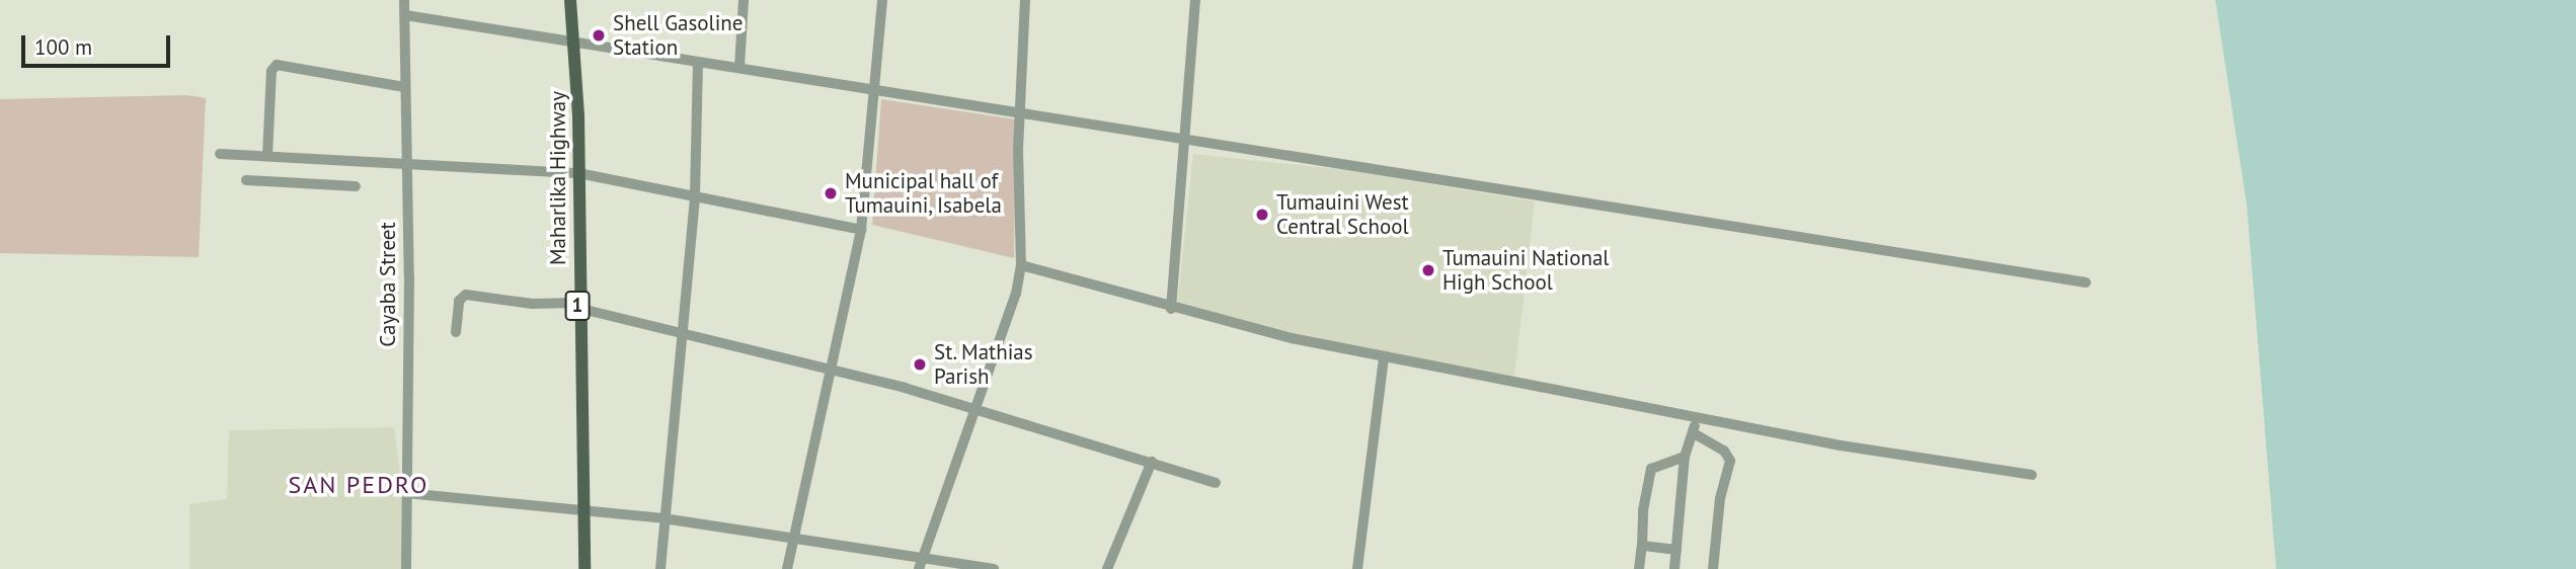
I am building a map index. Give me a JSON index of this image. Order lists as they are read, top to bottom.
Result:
{
  "streets": {
    "main road": ["Maharlika Highway", "1"],
    "street": ["Cayaba Street"]
  },
  "districts": ["SAN PEDRO"],
  "places": [
    "Shell Gasoline Station",
    "Municipal hall of Tumauini, Isabela",
    "Tumauini West Central School",
    "Tumauini National High School",
    "St. Mathias Parish"
  ],
  "scale_bar": "100 m"
}
